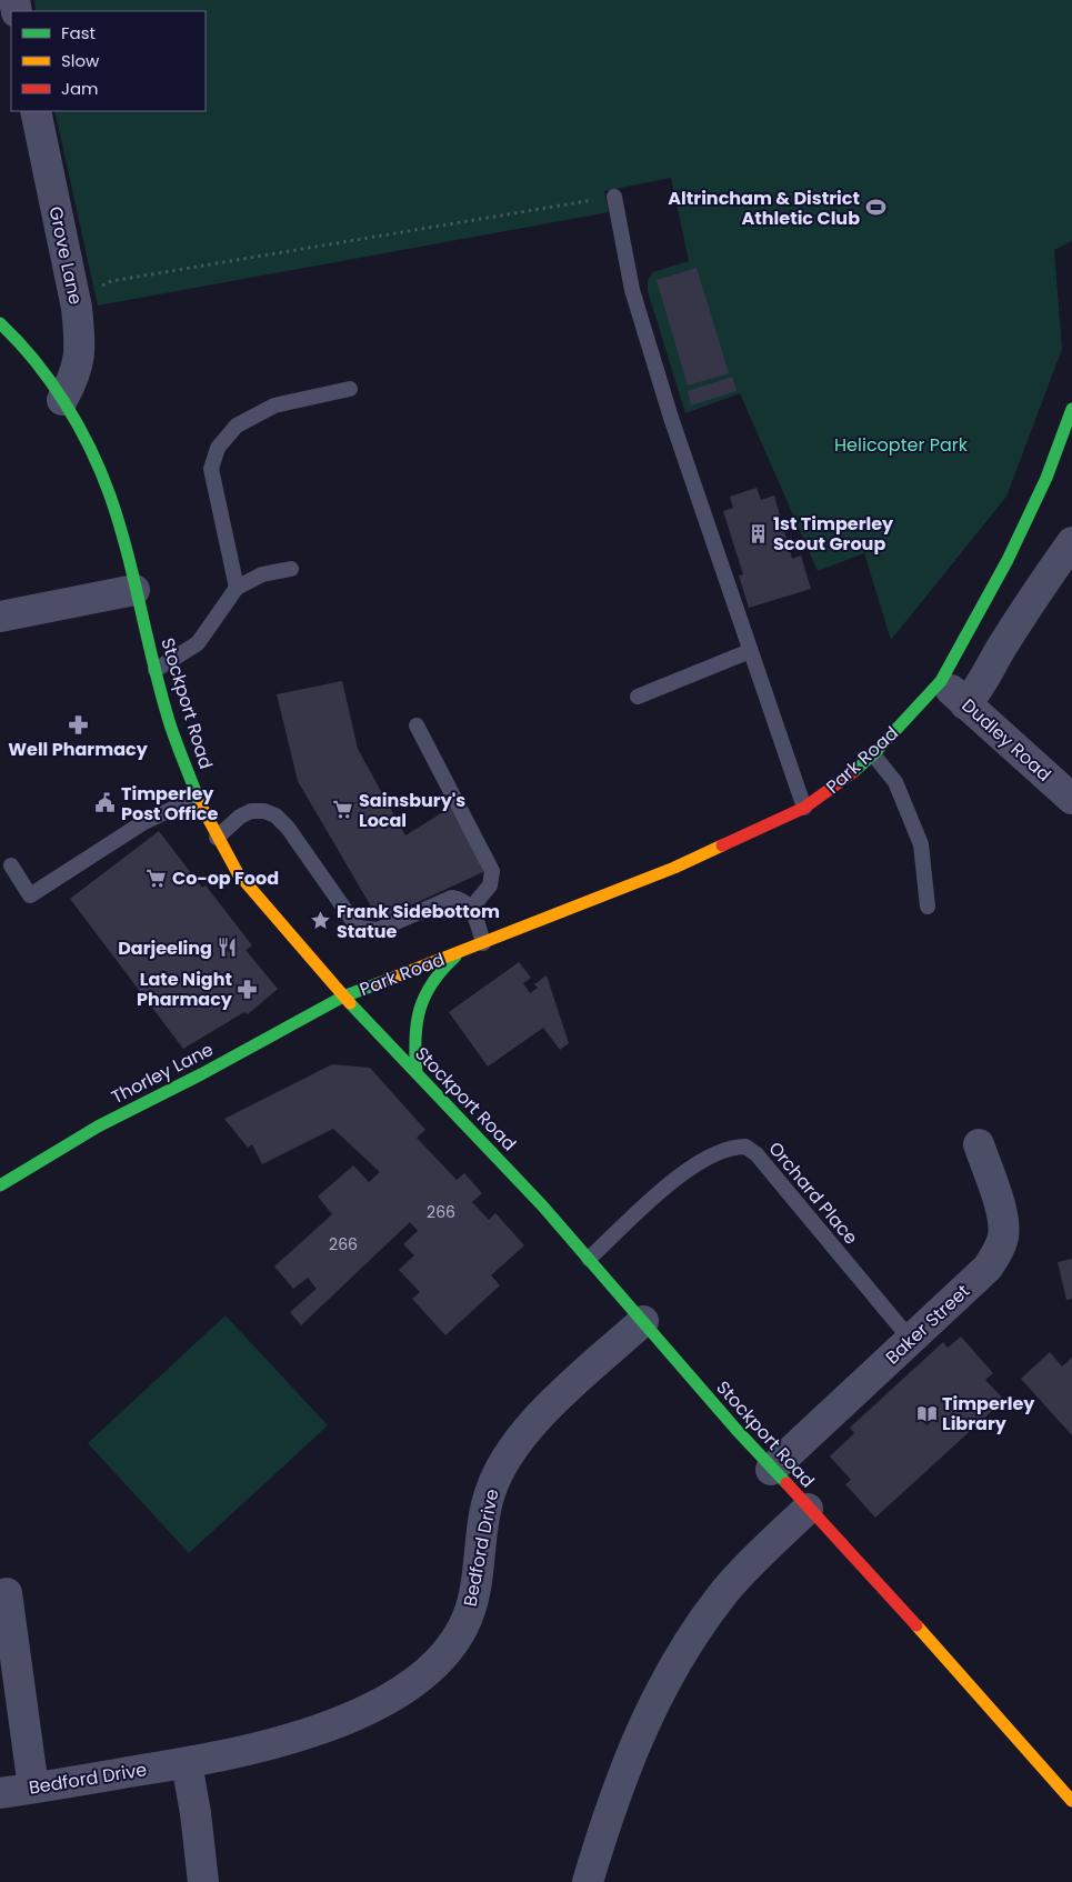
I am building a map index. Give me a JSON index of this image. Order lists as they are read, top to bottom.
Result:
{
  "streets": {
    "main road": ["Stockport Road", "Park Road", "Thorley Lane"],
    "street": [
      "Grove Lane",
      "Dudley Road",
      "Baker Street",
      "Bedford Drive"
    ],
    "lane": ["Orchard Place"]
  },
  "crossings": [
    ["Grove Lane", "Stockport Road"],
    ["Stockport Road", "Park Road"],
    ["Stockport Road", "Thorley Lane"],
    ["Stockport Road", "Orchard Place"],
    ["Stockport Road", "Baker Street"],
    ["Stockport Road", "Bedford Drive"],
    ["Dudley Road", "Park Road"],
    ["Park Road", "Thorley Lane"],
    ["Orchard Place", "Baker Street"]
  ],
  "parks": ["Helicopter Park"],
  "places": {
    "sports": ["Altrincham & District Athletic Club"],
    "building": ["1st Timperley Scout Group"],
    "pharmacy": ["Well Pharmacy", "Late Night Pharmacy"],
    "public building": ["Timperley Post Office"],
    "supermarket": ["Sainsbury's Local", "Co-op Food"],
    "place": ["Frank Sidebottom Statue"],
    "restaurant": ["Darjeeling"],
    "library": ["Timperley Library"]
  },
  "house_numbers": ["266", "266"],
  "legend": ["Fast", "Slow", "Jam"]
}
